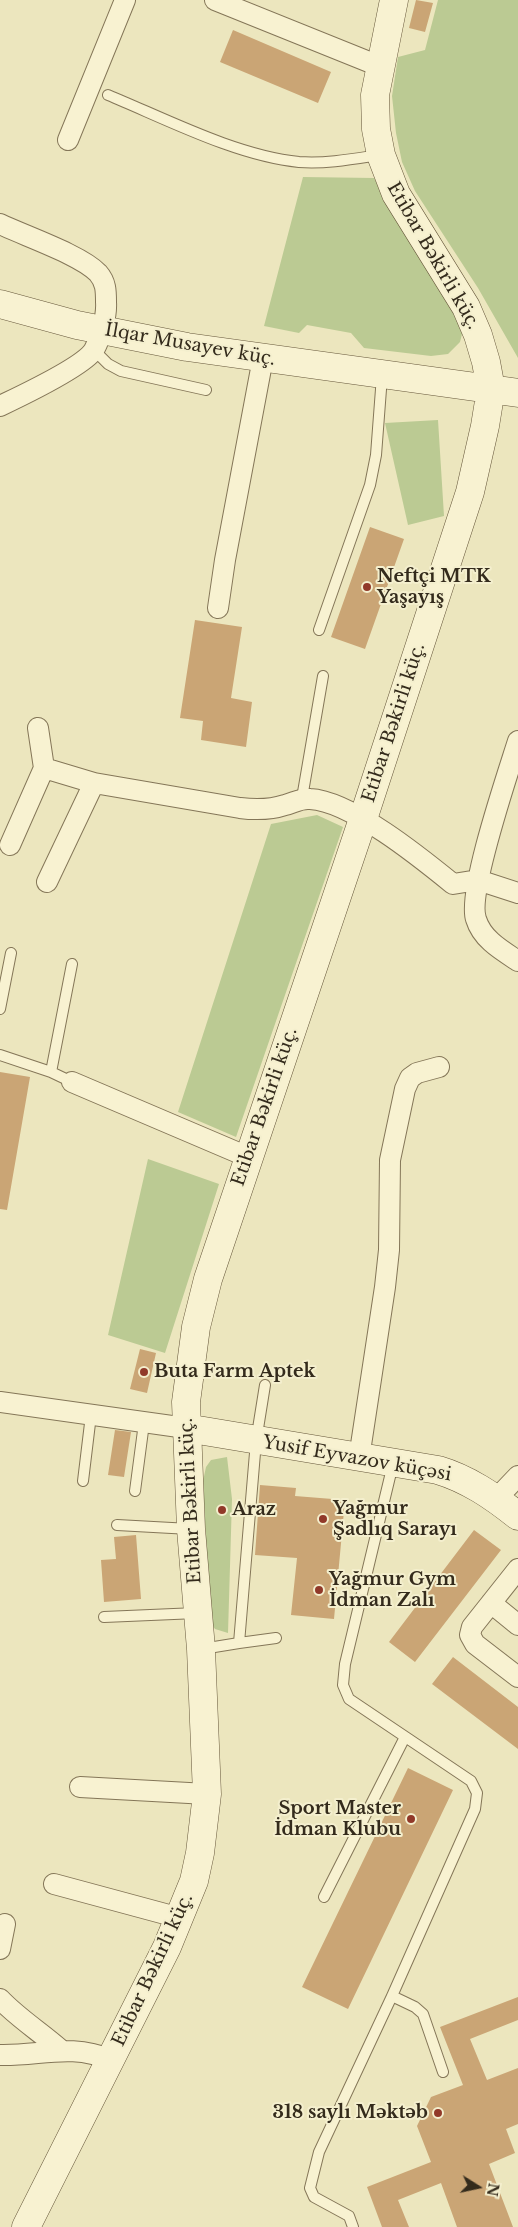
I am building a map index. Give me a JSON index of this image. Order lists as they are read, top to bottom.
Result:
{
  "streets": {
    "main road": ["Etibar Bəkirli küç.", "İlqar Musayev küç.", "Yusif Eyvazov küçəsi"]
  },
  "crossings": [
    ["Etibar Bəkirli küç.", "İlqar Musayev küç."],
    ["Etibar Bəkirli küç.", "Yusif Eyvazov küçəsi"]
  ],
  "places": [
    "Neftçi MTK Yaşayış",
    "Buta Farm Aptek",
    "Araz",
    "Yağmur Şadlıq Sarayı",
    "Yağmur Gym İdman Zalı",
    "Sport Master İdman Klubu",
    "318 saylı Məktəb"
  ],
  "north": "right"
}
